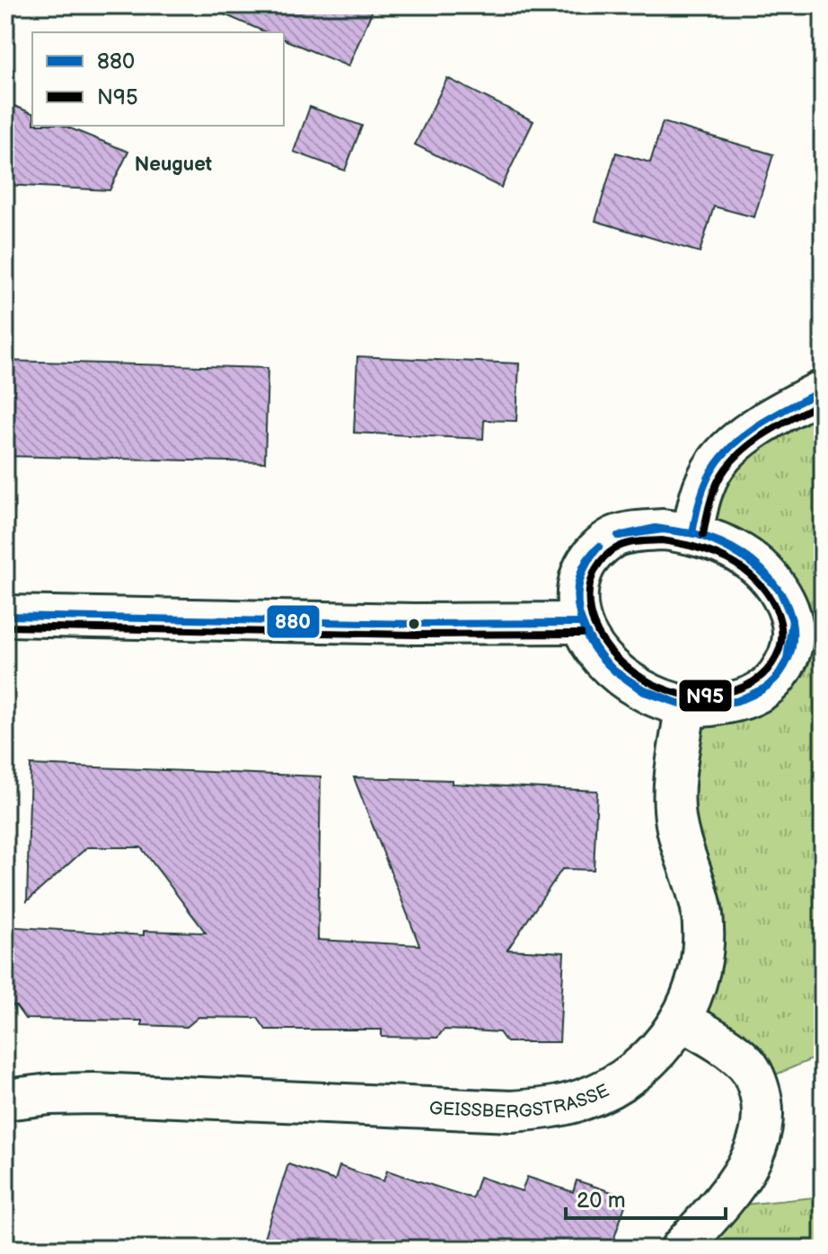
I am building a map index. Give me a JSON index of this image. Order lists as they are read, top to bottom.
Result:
{
  "streets": {
    "street": ["GEISSBERGSTRASSE"]
  },
  "districts": ["Neuguet"],
  "lines": ["transit line 880", "transit line N95"],
  "legend": ["880", "N95"],
  "scale_bar": "20 m"
}
